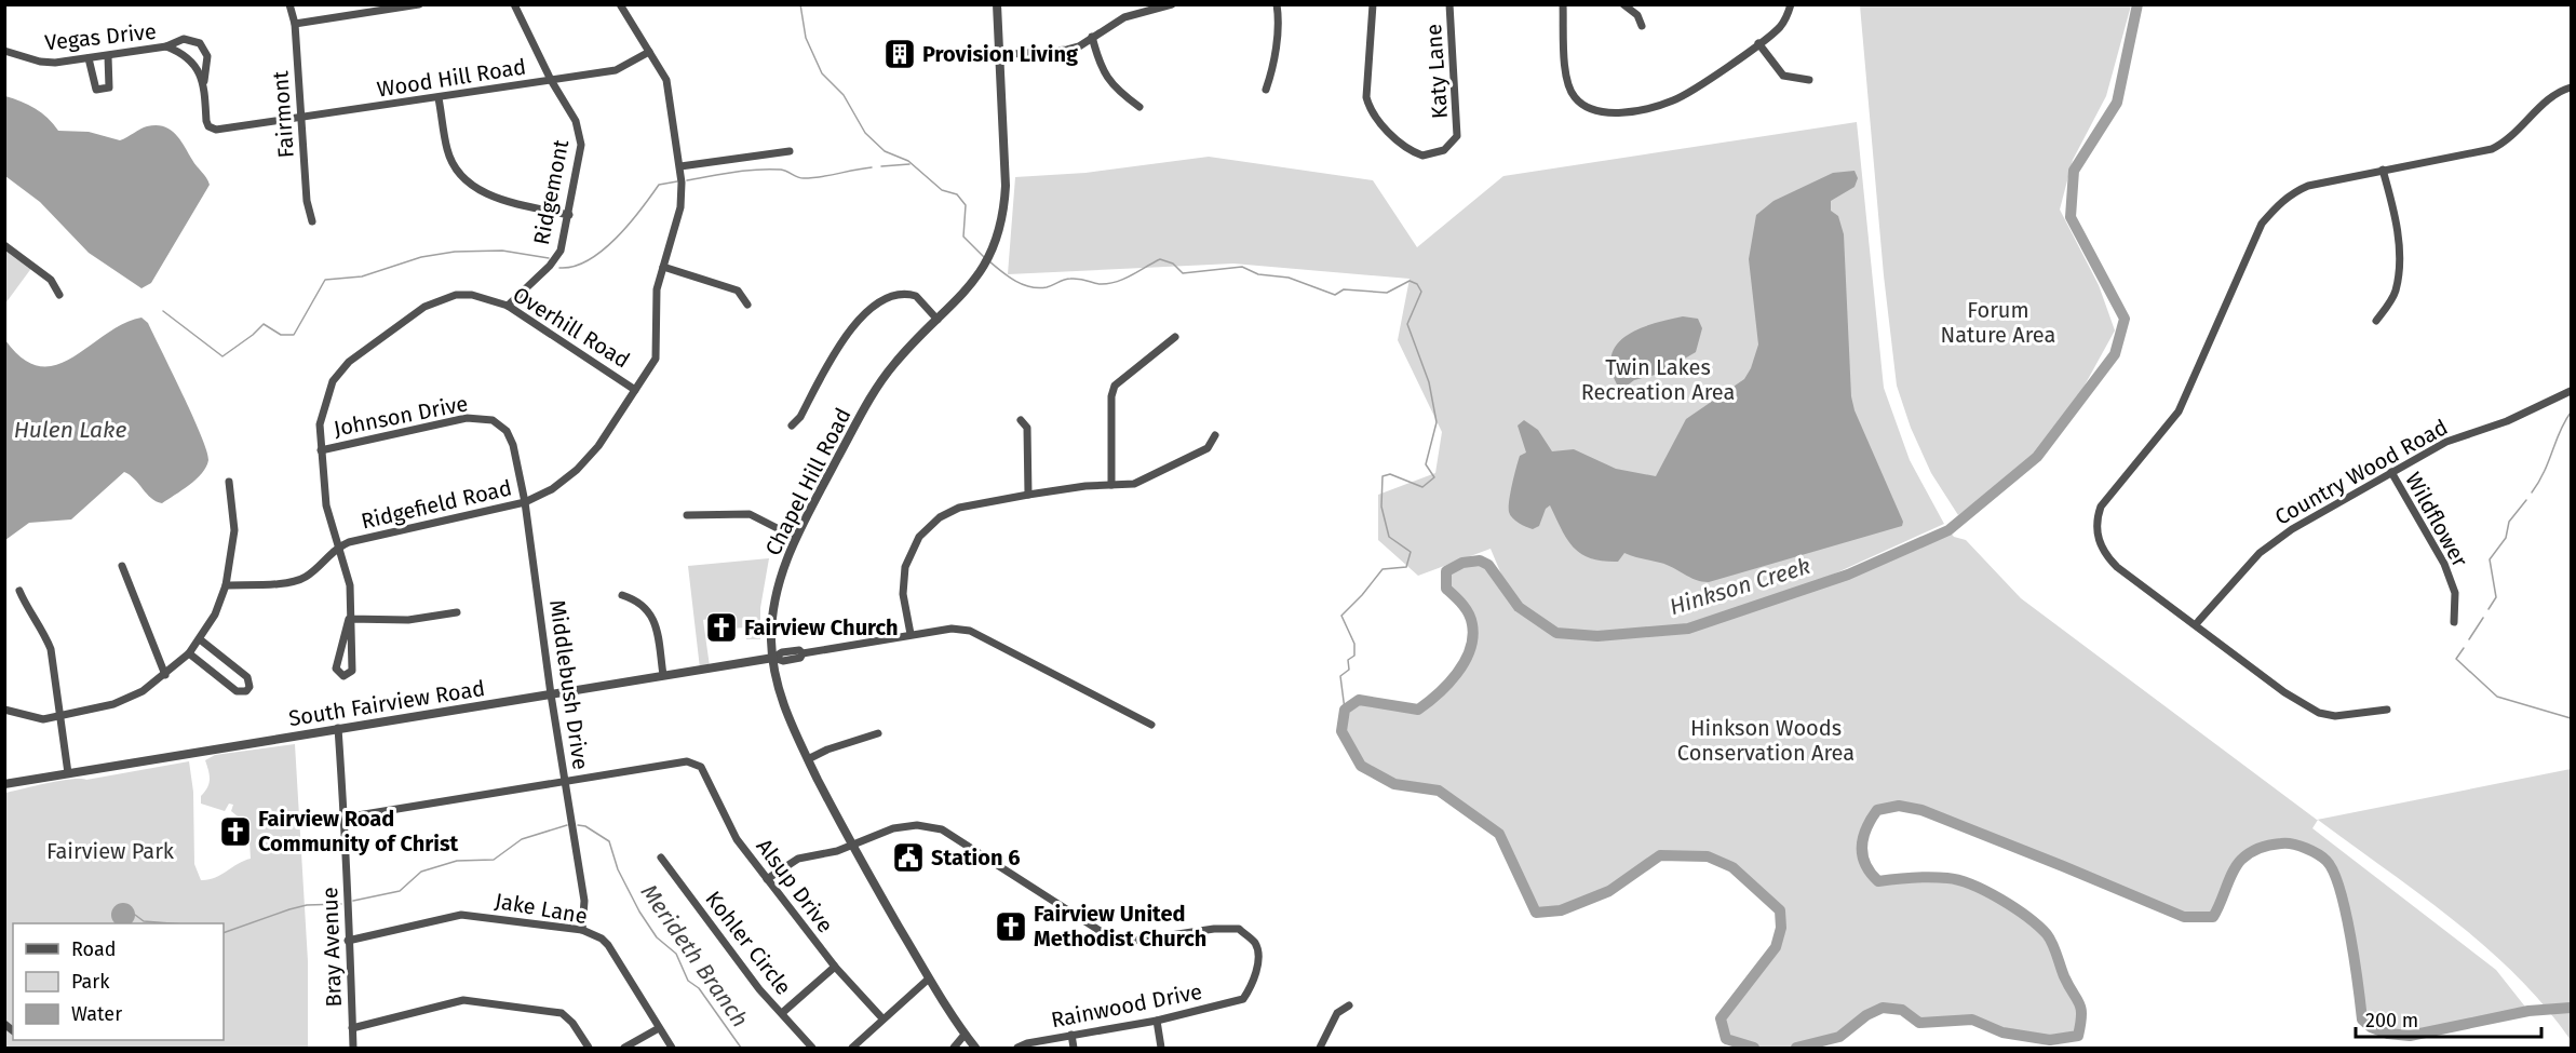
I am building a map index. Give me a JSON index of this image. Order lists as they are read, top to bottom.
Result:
{
  "streets": {
    "street": [
      "Vegas Drive",
      "Katy Lane",
      "Wood Hill Road",
      "Fairmont",
      "Ridgemont",
      "Overhill Road",
      "Johnson Drive",
      "Country Wood Road",
      "Chapel Hill Road",
      "Ridgefield Road",
      "Wildflower",
      "Middlebush Drive",
      "South Fairview Road",
      "Alsup Drive",
      "Jake Lane",
      "Kohler Circle",
      "Bray Avenue",
      "Rainwood Drive"
    ]
  },
  "crossings": [
    ["Vegas Drive", "Wood Hill Road"],
    ["Wood Hill Road", "Fairmont"],
    ["Wood Hill Road", "Ridgemont"],
    ["Wood Hill Road", "Ridgefield Road"],
    ["Ridgemont", "Overhill Road"],
    ["Overhill Road", "Johnson Drive"],
    ["Overhill Road", "Ridgefield Road"],
    ["Johnson Drive", "Middlebush Drive"],
    ["Country Wood Road", "Wildflower"],
    ["Chapel Hill Road", "South Fairview Road"],
    ["Chapel Hill Road", "Rainwood Drive"],
    ["Ridgefield Road", "Middlebush Drive"],
    ["Middlebush Drive", "South Fairview Road"],
    ["Middlebush Drive", "Alsup Drive"],
    ["Middlebush Drive", "Jake Lane"],
    ["South Fairview Road", "Bray Avenue"],
    ["Jake Lane", "Bray Avenue"]
  ],
  "water": ["Hulen Lake", "Hinkson Creek", "Merideth Branch"],
  "parks": [
    "Forum Nature Area",
    "Twin Lakes Recreation Area",
    "Hinkson Woods Conservation Area",
    "Fairview Park"
  ],
  "places": {
    "building": ["Provision Living"],
    "church": ["Fairview Church", "Fairview Road Community of Christ", "Fairview United Methodist Church"],
    "public building": ["Station 6"]
  },
  "legend": ["Road", "Park", "Water"],
  "scale_bar": "200 m"
}
